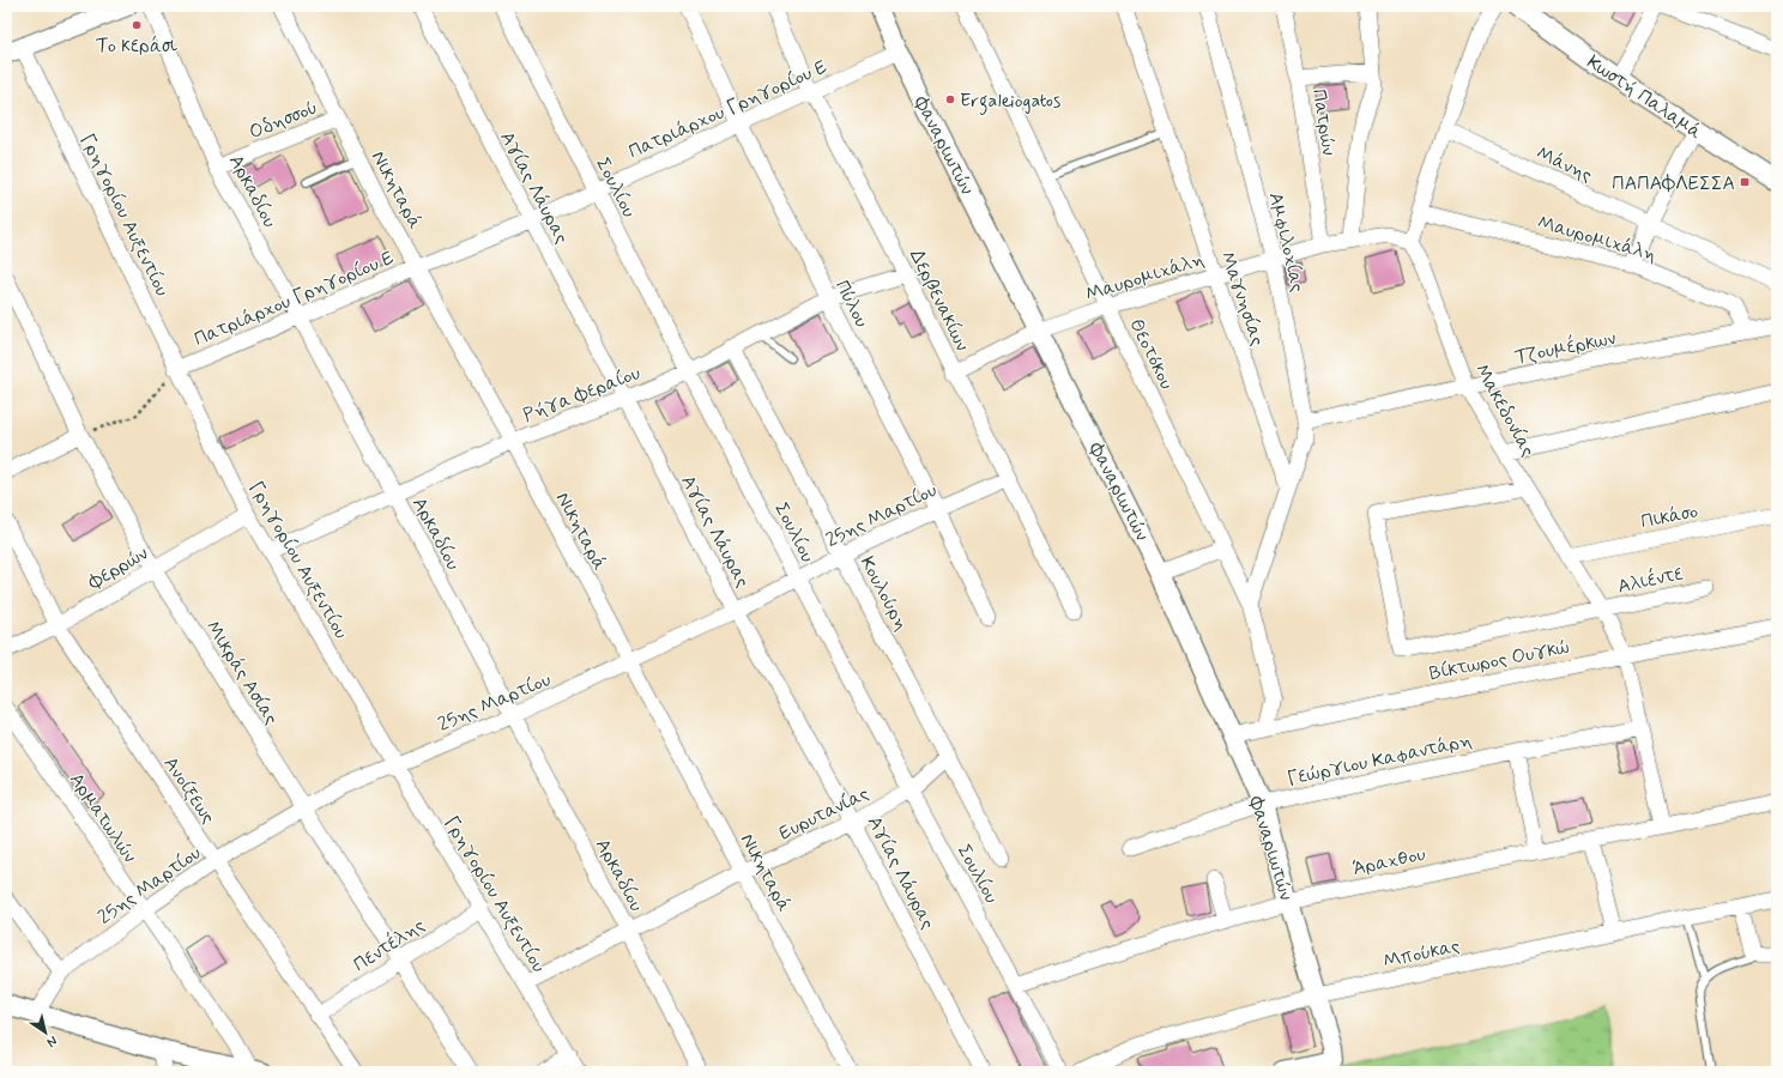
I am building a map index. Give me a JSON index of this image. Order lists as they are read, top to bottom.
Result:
{
  "streets": {
    "street": [
      "Κωστή Παλαμά",
      "Πατριάρχου Γρηγορίου Ε",
      "Οδησσού",
      "Πατρών",
      "Φαναριωτών",
      "Μάνης",
      "Αγίας Λάυρας",
      "Σουλίου",
      "Νικηταρά",
      "Αρκαδίου",
      "Γρηγορίου Αυξεντίου",
      "Μαυρομιχάλη",
      "Αμφιλοχίας",
      "Μαγνησίας",
      "Δερβενακίων",
      "Πύλου",
      "Τζουμέρκων",
      "Θεοτόκου",
      "Ρήγα Φεραίου",
      "Μακεδονίας",
      "25ης Μαρτίου",
      "Πικάσο",
      "Φερρών",
      "Αλιέντε",
      "Κουλούρη",
      "Βίκτωρος Ουγκώ",
      "Μικράς Ασίας",
      "Γεώργιου Καφαντάρη",
      "Ανοίξεως",
      "Ευρυτανίας",
      "Αρματωλών",
      "Άραχθου",
      "Πεντέλης",
      "Μπούκας"
    ]
  },
  "crossings": [
    ["Πατριάρχου Γρηγορίου Ε", "Φαναριωτών"],
    ["Πατριάρχου Γρηγορίου Ε", "Αγίας Λάυρας"],
    ["Πατριάρχου Γρηγορίου Ε", "Σουλίου"],
    ["Πατριάρχου Γρηγορίου Ε", "Νικηταρά"],
    ["Πατριάρχου Γρηγορίου Ε", "Αρκαδίου"],
    ["Πατριάρχου Γρηγορίου Ε", "Γρηγορίου Αυξεντίου"],
    ["Πατριάρχου Γρηγορίου Ε", "Δερβενακίων"],
    ["Πατριάρχου Γρηγορίου Ε", "Πύλου"],
    ["Οδησσού", "Νικηταρά"],
    ["Οδησσού", "Αρκαδίου"],
    ["Πατρών", "Μαυρομιχάλη"],
    ["Φαναριωτών", "Μαυρομιχάλη"],
    ["Φαναριωτών", "Βίκτωρος Ουγκώ"],
    ["Φαναριωτών", "Γεώργιου Καφαντάρη"],
    ["Φαναριωτών", "Άραχθου"],
    ["Φαναριωτών", "Μπούκας"],
    ["Αγίας Λάυρας", "Ρήγα Φεραίου"],
    ["Αγίας Λάυρας", "25ης Μαρτίου"],
    ["Αγίας Λάυρας", "Ευρυτανίας"],
    ["Σουλίου", "Ρήγα Φεραίου"],
    ["Σουλίου", "25ης Μαρτίου"],
    ["Σουλίου", "Ευρυτανίας"],
    ["Σουλίου", "Άραχθου"],
    ["Νικηταρά", "Ρήγα Φεραίου"],
    ["Νικηταρά", "25ης Μαρτίου"],
    ["Νικηταρά", "Ευρυτανίας"],
    ["Αρκαδίου", "Ρήγα Φεραίου"],
    ["Αρκαδίου", "25ης Μαρτίου"],
    ["Αρκαδίου", "Ευρυτανίας"],
    ["Γρηγορίου Αυξεντίου", "Ρήγα Φεραίου"],
    ["Γρηγορίου Αυξεντίου", "25ης Μαρτίου"],
    ["Γρηγορίου Αυξεντίου", "Φερρών"],
    ["Γρηγορίου Αυξεντίου", "Ευρυτανίας"],
    ["Γρηγορίου Αυξεντίου", "Πεντέλης"],
    ["Μαυρομιχάλη", "Αμφιλοχίας"],
    ["Μαυρομιχάλη", "Μαγνησίας"],
    ["Μαυρομιχάλη", "Δερβενακίων"],
    ["Μαυρομιχάλη", "Τζουμέρκων"],
    ["Μαυρομιχάλη", "Θεοτόκου"],
    ["Μαυρομιχάλη", "Μακεδονίας"],
    ["Αμφιλοχίας", "Μαγνησίας"],
    ["Αμφιλοχίας", "Τζουμέρκων"],
    ["Δερβενακίων", "Ρήγα Φεραίου"],
    ["Δερβενακίων", "25ης Μαρτίου"],
    ["Πύλου", "Ρήγα Φεραίου"],
    ["Πύλου", "25ης Μαρτίου"],
    ["Τζουμέρκων", "Μακεδονίας"],
    ["Θεοτόκου", "Βίκτωρος Ουγκώ"],
    ["Ρήγα Φεραίου", "Κουλούρη"],
    ["Μακεδονίας", "Πικάσο"],
    ["Μακεδονίας", "Αλιέντε"],
    ["Μακεδονίας", "Βίκτωρος Ουγκώ"],
    ["Μακεδονίας", "Γεώργιου Καφαντάρη"],
    ["Μακεδονίας", "Άραχθου"],
    ["25ης Μαρτίου", "Κουλούρη"],
    ["25ης Μαρτίου", "Μικράς Ασίας"],
    ["25ης Μαρτίου", "Ανοίξεως"],
    ["25ης Μαρτίου", "Αρματωλών"],
    ["Φερρών", "Μικράς Ασίας"],
    ["Φερρών", "Ανοίξεως"],
    ["Κουλούρη", "Ευρυτανίας"],
    ["Μικράς Ασίας", "Πεντέλης"],
    ["Ανοίξεως", "Πεντέλης"]
  ],
  "places": {
    "other": ["Το κεράσι", "Ergaleiogatos"],
    "transit": ["ΠΑΠΑΦΛΕΣΣΑ"]
  },
  "north": "bottom right"
}
